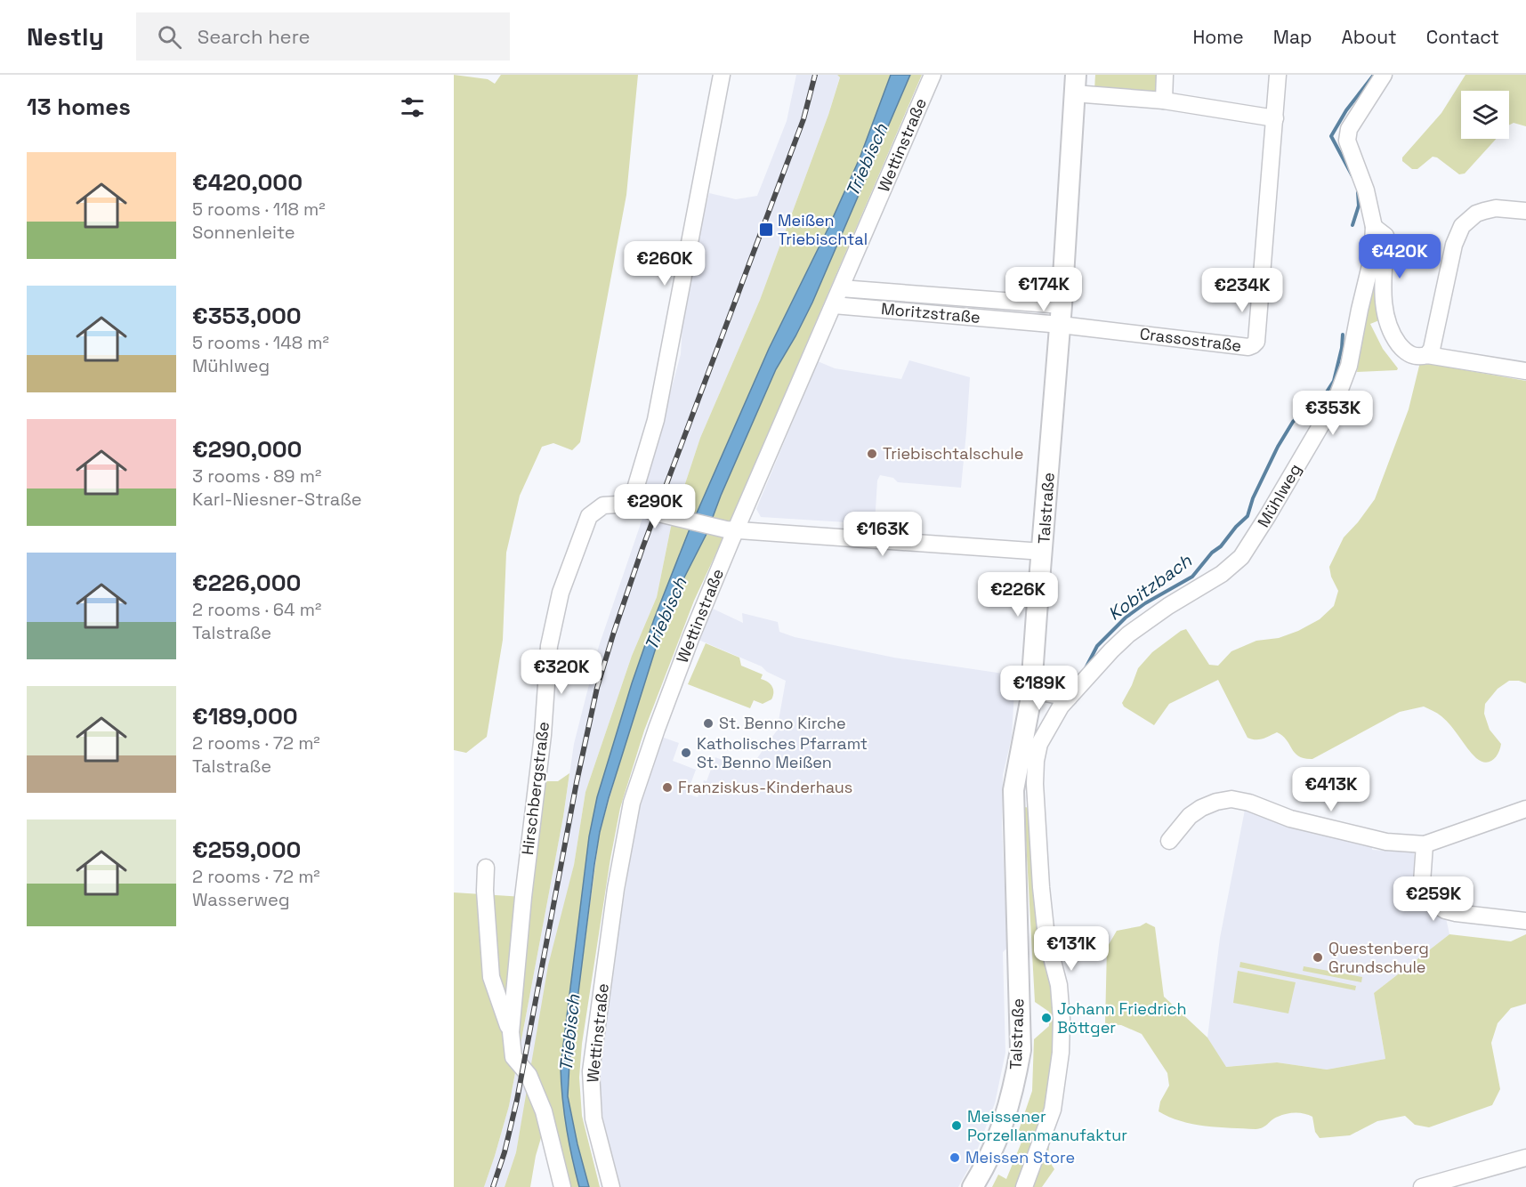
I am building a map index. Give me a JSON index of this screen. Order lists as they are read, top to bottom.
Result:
{
  "streets": {
    "main road": ["Talstraße"],
    "street": [
      "Wettinstraße",
      "Moritzstraße",
      "Crassostraße",
      "Mühlweg",
      "Hirschbergstraße"
    ]
  },
  "crossings": [
    ["Wettinstraße", "Moritzstraße"],
    ["Moritzstraße", "Crassostraße"],
    ["Moritzstraße", "Talstraße"],
    ["Crassostraße", "Talstraße"]
  ],
  "water": ["Triebisch", "Kobitzbach"],
  "places": {
    "transit": ["Meißen Triebischtal"],
    "other": [
      "Triebischtalschule",
      "St. Benno Kirche",
      "Katholisches Pfarramt St. Benno Meißen",
      "Franziskus-Kinderhaus",
      "Questenberg Grundschule",
      "Johann Friedrich Böttger",
      "Meissener Porzellanmanufaktur",
      "Meissen Store"
    ]
  },
  "page": {
    "header": "Nestly",
    "search": "Search here",
    "nav": [
      "Home",
      "Map",
      "About",
      "Contact"
    ],
    "heading": "13 homes",
    "list": [
      {
        "name": "€420,000",
        "note": "5 rooms · 118 m² · Sonnenleite"
      },
      {
        "name": "€353,000",
        "note": "5 rooms · 148 m² · Mühlweg"
      },
      {
        "name": "€290,000",
        "note": "3 rooms · 89 m² · Karl-Niesner-Straße"
      },
      {
        "name": "€226,000",
        "note": "2 rooms · 64 m² · Talstraße"
      },
      {
        "name": "€189,000",
        "note": "2 rooms · 72 m² · Talstraße"
      },
      {
        "name": "€259,000",
        "note": "2 rooms · 72 m² · Wasserweg"
      }
    ],
    "price": [
      "€420K",
      "€260K",
      "€174K",
      "€234K",
      "€353K",
      "€290K",
      "€163K",
      "€226K",
      "€320K",
      "€189K",
      "€413K",
      "€259K",
      "€131K"
    ]
  }
}
